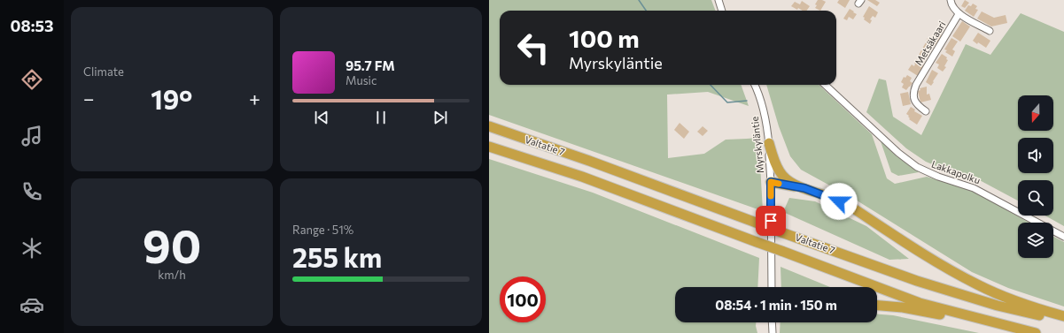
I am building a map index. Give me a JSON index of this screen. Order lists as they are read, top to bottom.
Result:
{
  "streets": {
    "highway": ["Valtatie 7"],
    "street": ["Metsäkaari", "Myrskyläntie", "Lakkapolku"]
  },
  "north": "bottom",
  "page": {
    "tabs": "08:53",
    "tile": [
      "Climate",
      ["90", "km/h"],
      ["Range · 51%", "255 km"]
    ],
    "turn": ["100 m", "Myrskyläntie"],
    "song": ["95.7 FM", "Music"],
    "heat": ["−", "19°", "+"],
    "limit": "100",
    "trip": "08:54 · 1 min · 150 m"
  }
}
